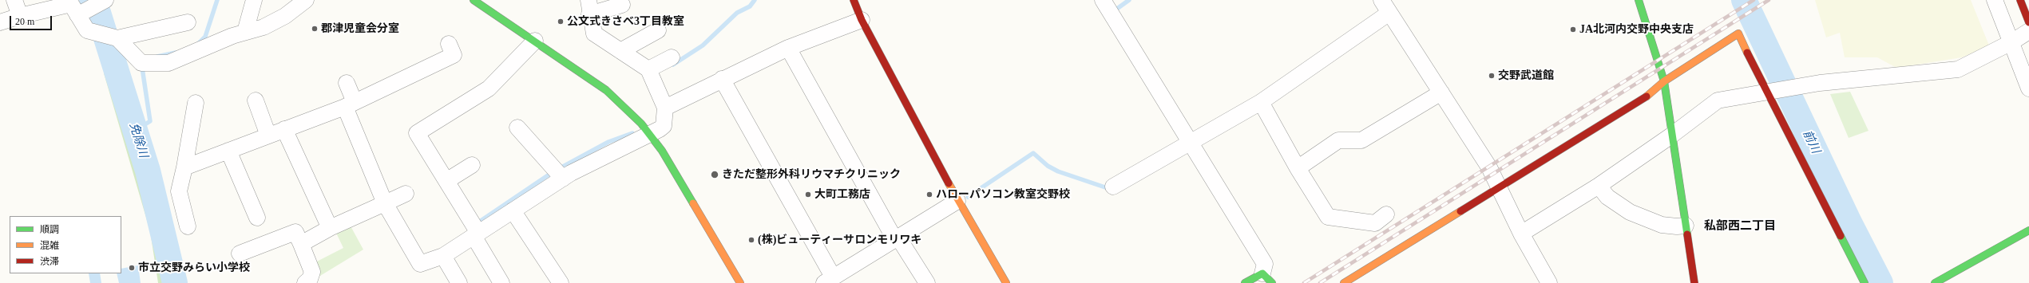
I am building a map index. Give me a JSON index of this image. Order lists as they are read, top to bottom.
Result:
{
  "districts": ["私部西二丁目"],
  "water": ["免除川", "前川"],
  "places": [
    "公文式きさべ3丁目教室",
    "郡津児童会分室",
    "JA北河内交野中央支店",
    "交野武道館",
    "きただ整形外科リウマチクリニック",
    "大町工務店",
    "ハローパソコン教室交野校",
    "(株)ビューティーサロンモリワキ",
    "市立交野みらい小学校"
  ],
  "legend": ["順調", "混雑", "渋滞"],
  "scale_bar": "20 m"
}
